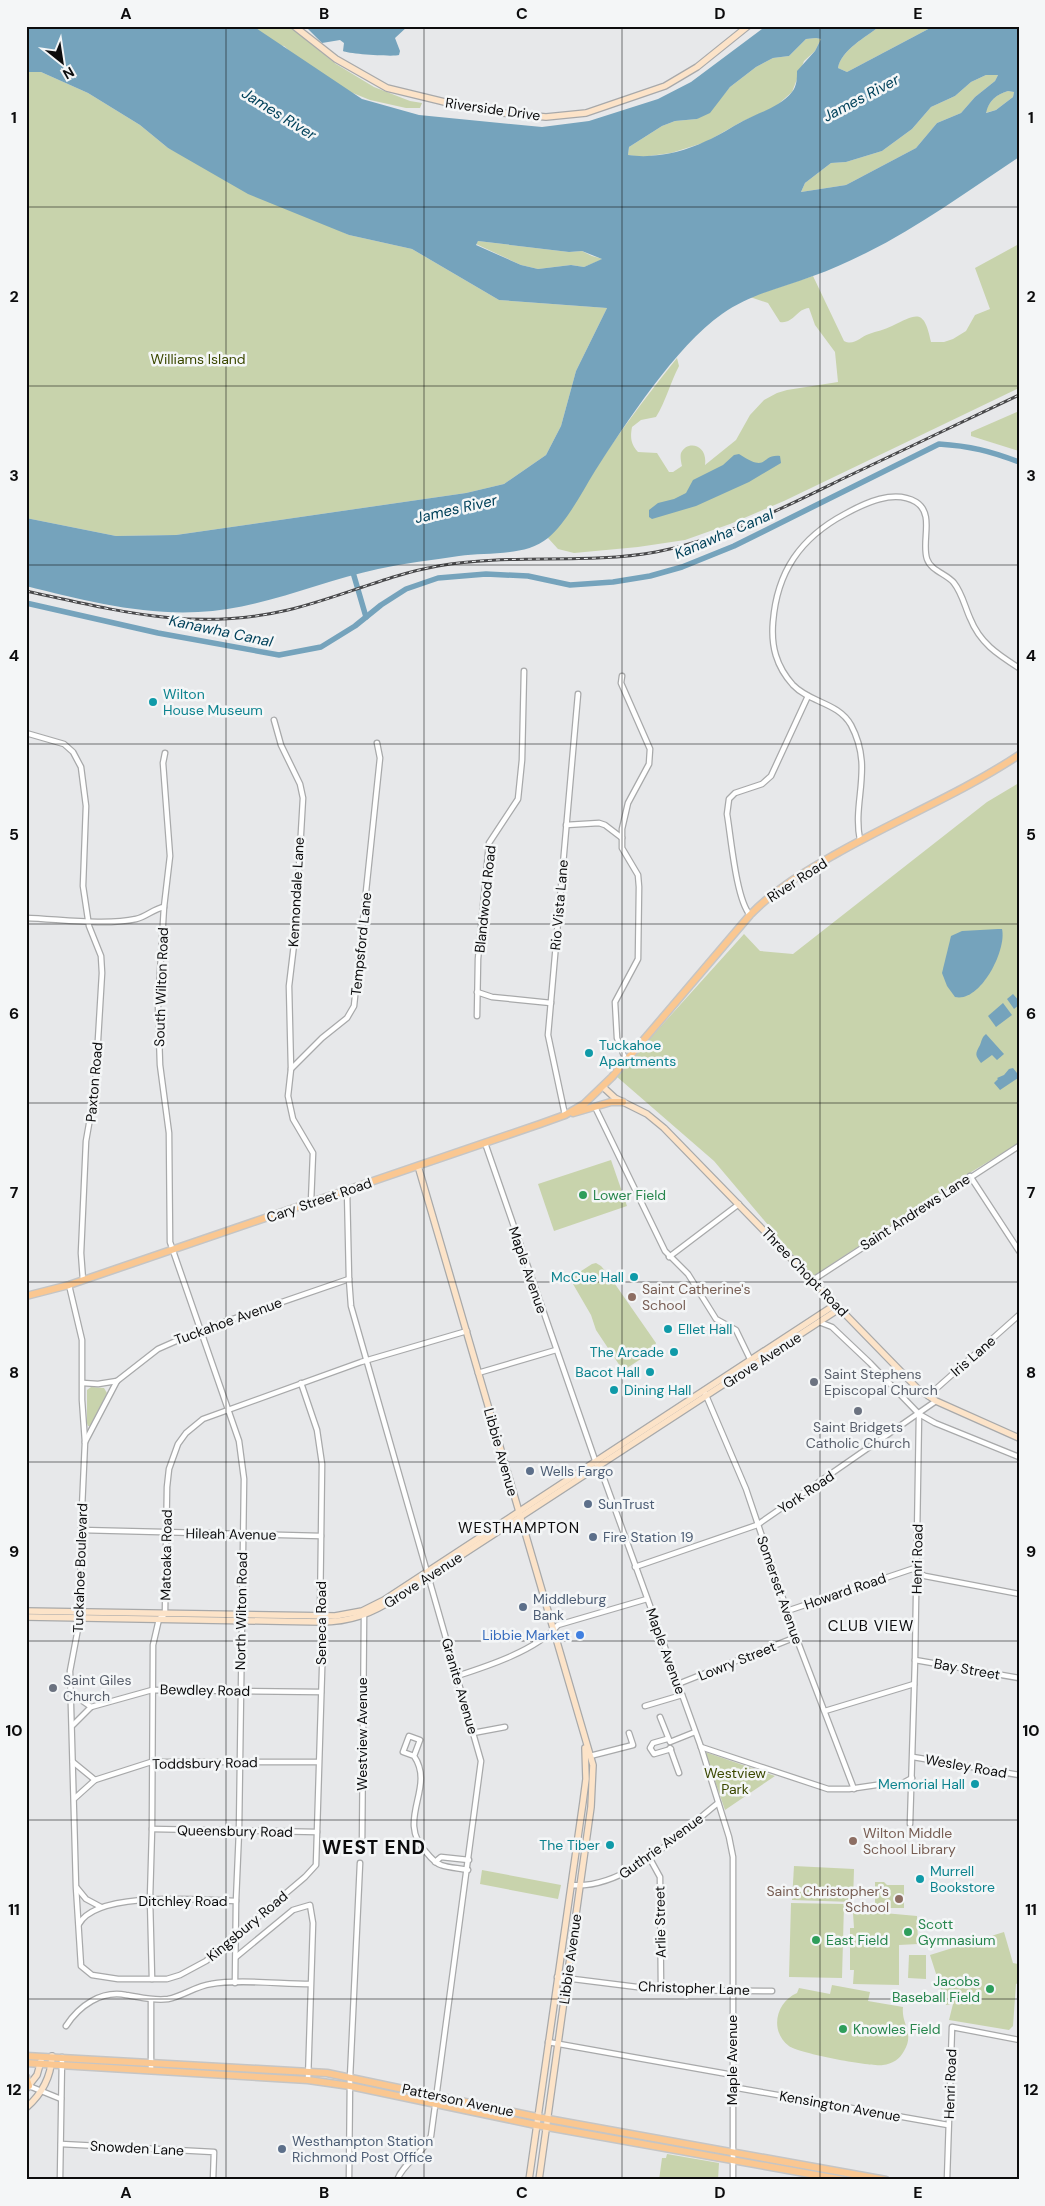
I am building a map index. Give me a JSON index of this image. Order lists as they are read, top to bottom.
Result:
{
  "streets": {
    "main road": [
      "Riverside Drive",
      "River Road",
      "Cary Street Road",
      "Three Chopt Road",
      "Grove Avenue",
      "Libbie Avenue",
      "Patterson Avenue"
    ],
    "street": [
      "Kennondale Lane",
      "Blandwood Road",
      "Rio Vista Lane",
      "Tempsford Lane",
      "South Wilton Road",
      "Paxton Road",
      "Saint Andrews Lane",
      "Maple Avenue",
      "Tuckahoe Avenue",
      "Iris Lane",
      "York Road",
      "Hileah Avenue",
      "Matoaka Road",
      "Henri Road",
      "Tuckahoe Boulevard",
      "Somerset Avenue",
      "Howard Road",
      "North Wilton Road",
      "Seneca Road",
      "Lowry Street",
      "Bay Street",
      "Granite Avenue",
      "Bewdley Road",
      "Westview Avenue",
      "Toddsbury Road",
      "Wesley Road",
      "Queensbury Road",
      "Guthrie Avenue",
      "Ditchley Road",
      "Arlie Street",
      "Kingsbury Road",
      "Christopher Lane",
      "Kensington Avenue",
      "Snowden Lane"
    ]
  },
  "crossings": [
    ["River Road", "Cary Street Road"],
    ["River Road", "Three Chopt Road"],
    ["Kennondale Lane", "Tempsford Lane"],
    ["Rio Vista Lane", "Cary Street Road"],
    ["South Wilton Road", "Cary Street Road"],
    ["South Wilton Road", "North Wilton Road"],
    ["Paxton Road", "Cary Street Road"],
    ["Cary Street Road", "Maple Avenue"],
    ["Cary Street Road", "Three Chopt Road"],
    ["Cary Street Road", "Libbie Avenue"],
    ["Cary Street Road", "Tuckahoe Boulevard"],
    ["Cary Street Road", "North Wilton Road"],
    ["Cary Street Road", "Granite Avenue"],
    ["Saint Andrews Lane", "Three Chopt Road"],
    ["Maple Avenue", "Grove Avenue"],
    ["Maple Avenue", "York Road"],
    ["Maple Avenue", "Lowry Street"],
    ["Maple Avenue", "Guthrie Avenue"],
    ["Maple Avenue", "Christopher Lane"],
    ["Maple Avenue", "Patterson Avenue"],
    ["Maple Avenue", "Kensington Avenue"],
    ["Three Chopt Road", "Iris Lane"],
    ["Three Chopt Road", "Grove Avenue"],
    ["Three Chopt Road", "York Road"],
    ["Tuckahoe Avenue", "Tuckahoe Boulevard"],
    ["Tuckahoe Avenue", "North Wilton Road"],
    ["Tuckahoe Avenue", "Granite Avenue"],
    ["Grove Avenue", "Libbie Avenue"],
    ["Grove Avenue", "Matoaka Road"],
    ["Grove Avenue", "Tuckahoe Boulevard"],
    ["Grove Avenue", "Somerset Avenue"],
    ["Grove Avenue", "North Wilton Road"],
    ["Grove Avenue", "Seneca Road"],
    ["Grove Avenue", "Granite Avenue"],
    ["Grove Avenue", "Westview Avenue"],
    ["Libbie Avenue", "Matoaka Road"],
    ["Libbie Avenue", "Guthrie Avenue"],
    ["Libbie Avenue", "Christopher Lane"],
    ["Libbie Avenue", "Patterson Avenue"],
    ["York Road", "Henri Road"],
    ["York Road", "Somerset Avenue"],
    ["Hileah Avenue", "Matoaka Road"],
    ["Hileah Avenue", "Tuckahoe Boulevard"],
    ["Hileah Avenue", "North Wilton Road"],
    ["Hileah Avenue", "Seneca Road"],
    ["Matoaka Road", "North Wilton Road"],
    ["Matoaka Road", "Seneca Road"],
    ["Matoaka Road", "Granite Avenue"],
    ["Matoaka Road", "Bewdley Road"],
    ["Matoaka Road", "Toddsbury Road"],
    ["Matoaka Road", "Queensbury Road"],
    ["Matoaka Road", "Ditchley Road"],
    ["Matoaka Road", "Kingsbury Road"],
    ["Henri Road", "Howard Road"],
    ["Henri Road", "Bay Street"],
    ["Henri Road", "Wesley Road"],
    ["Henri Road", "Kensington Avenue"],
    ["Tuckahoe Boulevard", "Bewdley Road"],
    ["Tuckahoe Boulevard", "Toddsbury Road"],
    ["Tuckahoe Boulevard", "Ditchley Road"],
    ["Tuckahoe Boulevard", "Kingsbury Road"],
    ["Somerset Avenue", "Howard Road"],
    ["Somerset Avenue", "Lowry Street"],
    ["North Wilton Road", "Bewdley Road"],
    ["North Wilton Road", "Toddsbury Road"],
    ["North Wilton Road", "Queensbury Road"],
    ["North Wilton Road", "Ditchley Road"],
    ["North Wilton Road", "Kingsbury Road"],
    ["Seneca Road", "Bewdley Road"],
    ["Seneca Road", "Toddsbury Road"],
    ["Seneca Road", "Queensbury Road"],
    ["Seneca Road", "Kingsbury Road"],
    ["Granite Avenue", "Patterson Avenue"],
    ["Guthrie Avenue", "Arlie Street"],
    ["Arlie Street", "Christopher Lane"]
  ],
  "districts": ["WESTHAMPTON", "CLUB VIEW", "WEST END"],
  "water": ["James River", "Kanawha Canal"],
  "parks": ["Williams Island", "Westview Park"],
  "places": [
    "Wilton House Museum",
    "Tuckahoe Apartments",
    "Lower Field",
    "McCue Hall",
    "Saint Catherine's School",
    "Ellet Hall",
    "The Arcade",
    "Bacot Hall",
    "Saint Stephens Episcopal Church",
    "Dining Hall",
    "Saint Bridgets Catholic Church",
    "Wells Fargo",
    "SunTrust",
    "Fire Station 19",
    "Middleburg Bank",
    "Libbie Market",
    "Saint Giles Church",
    "Memorial Hall",
    "Wilton Middle School Library",
    "The Tiber",
    "Murrell Bookstore",
    "Saint Christopher's School",
    "Scott Gymnasium",
    "East Field",
    "Jacobs Baseball Field",
    "Knowles Field",
    "Westhampton Station Richmond Post Office"
  ],
  "north": "bottom right",
  "grid": {
    "columns": [
      "A",
      "B",
      "C",
      "D",
      "E"
    ],
    "rows": [
      "1",
      "2",
      "3",
      "4",
      "5",
      "6",
      "7",
      "8",
      "9",
      "10",
      "11",
      "12"
    ]
  }
}
